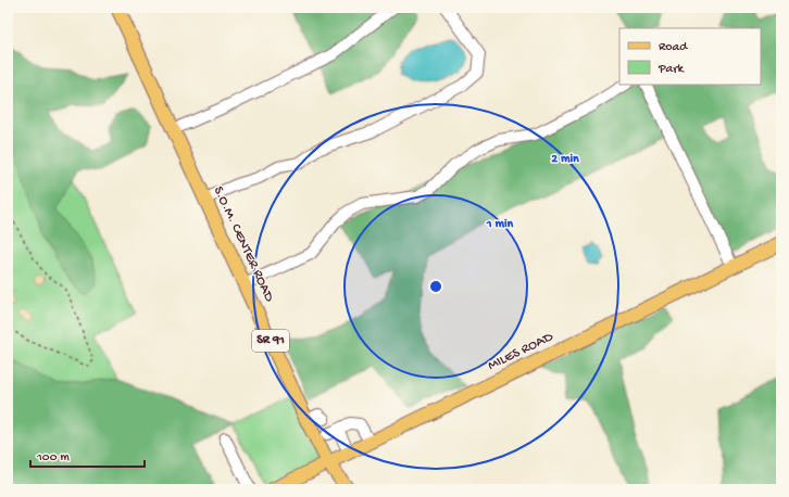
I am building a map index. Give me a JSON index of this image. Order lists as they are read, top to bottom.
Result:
{
  "streets": {
    "main road": ["S.O.M. CENTER ROAD", "SR 91", "MILES ROAD"]
  },
  "crossings": [
    ["S.O.M. CENTER ROAD", "MILES ROAD"]
  ],
  "legend": ["Road", "Park"],
  "scale_bar": "100 m",
  "rings": ["2 min", "1 min"]
}
